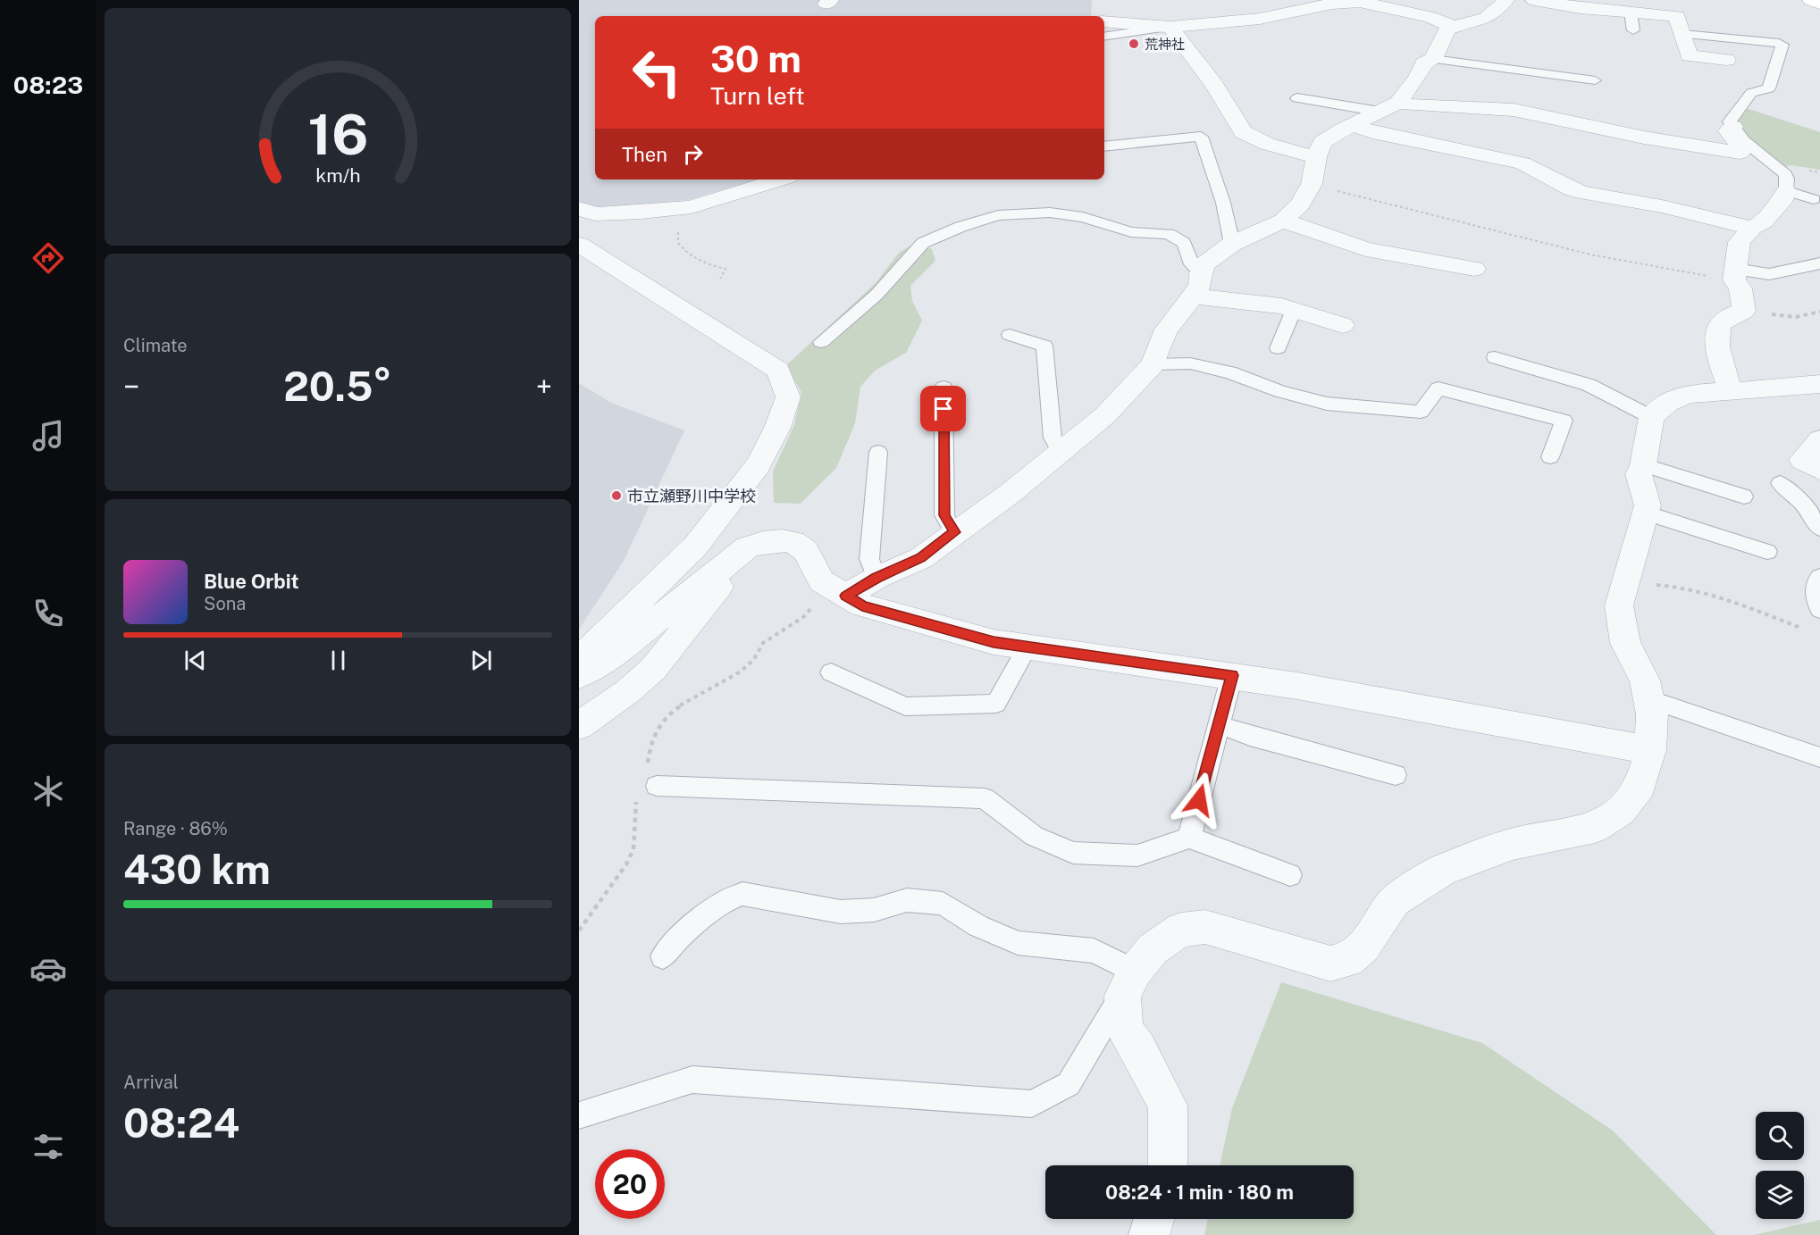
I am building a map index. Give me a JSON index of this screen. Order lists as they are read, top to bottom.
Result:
{
  "places": ["荒神社", "市立瀬野川中学校"],
  "page": {
    "tabs": "08:23",
    "turn": ["30 m", "Turn left"],
    "then": "Then",
    "tile": [
      "Climate",
      ["Range · 86%", "430 km"],
      ["Arrival", "08:24"]
    ],
    "heat": ["−", "20.5°", "+"],
    "song": ["Blue Orbit", "Sona"],
    "limit": "20",
    "trip": "08:24 · 1 min · 180 m",
    "gauge": ["16", "km/h"]
  }
}
